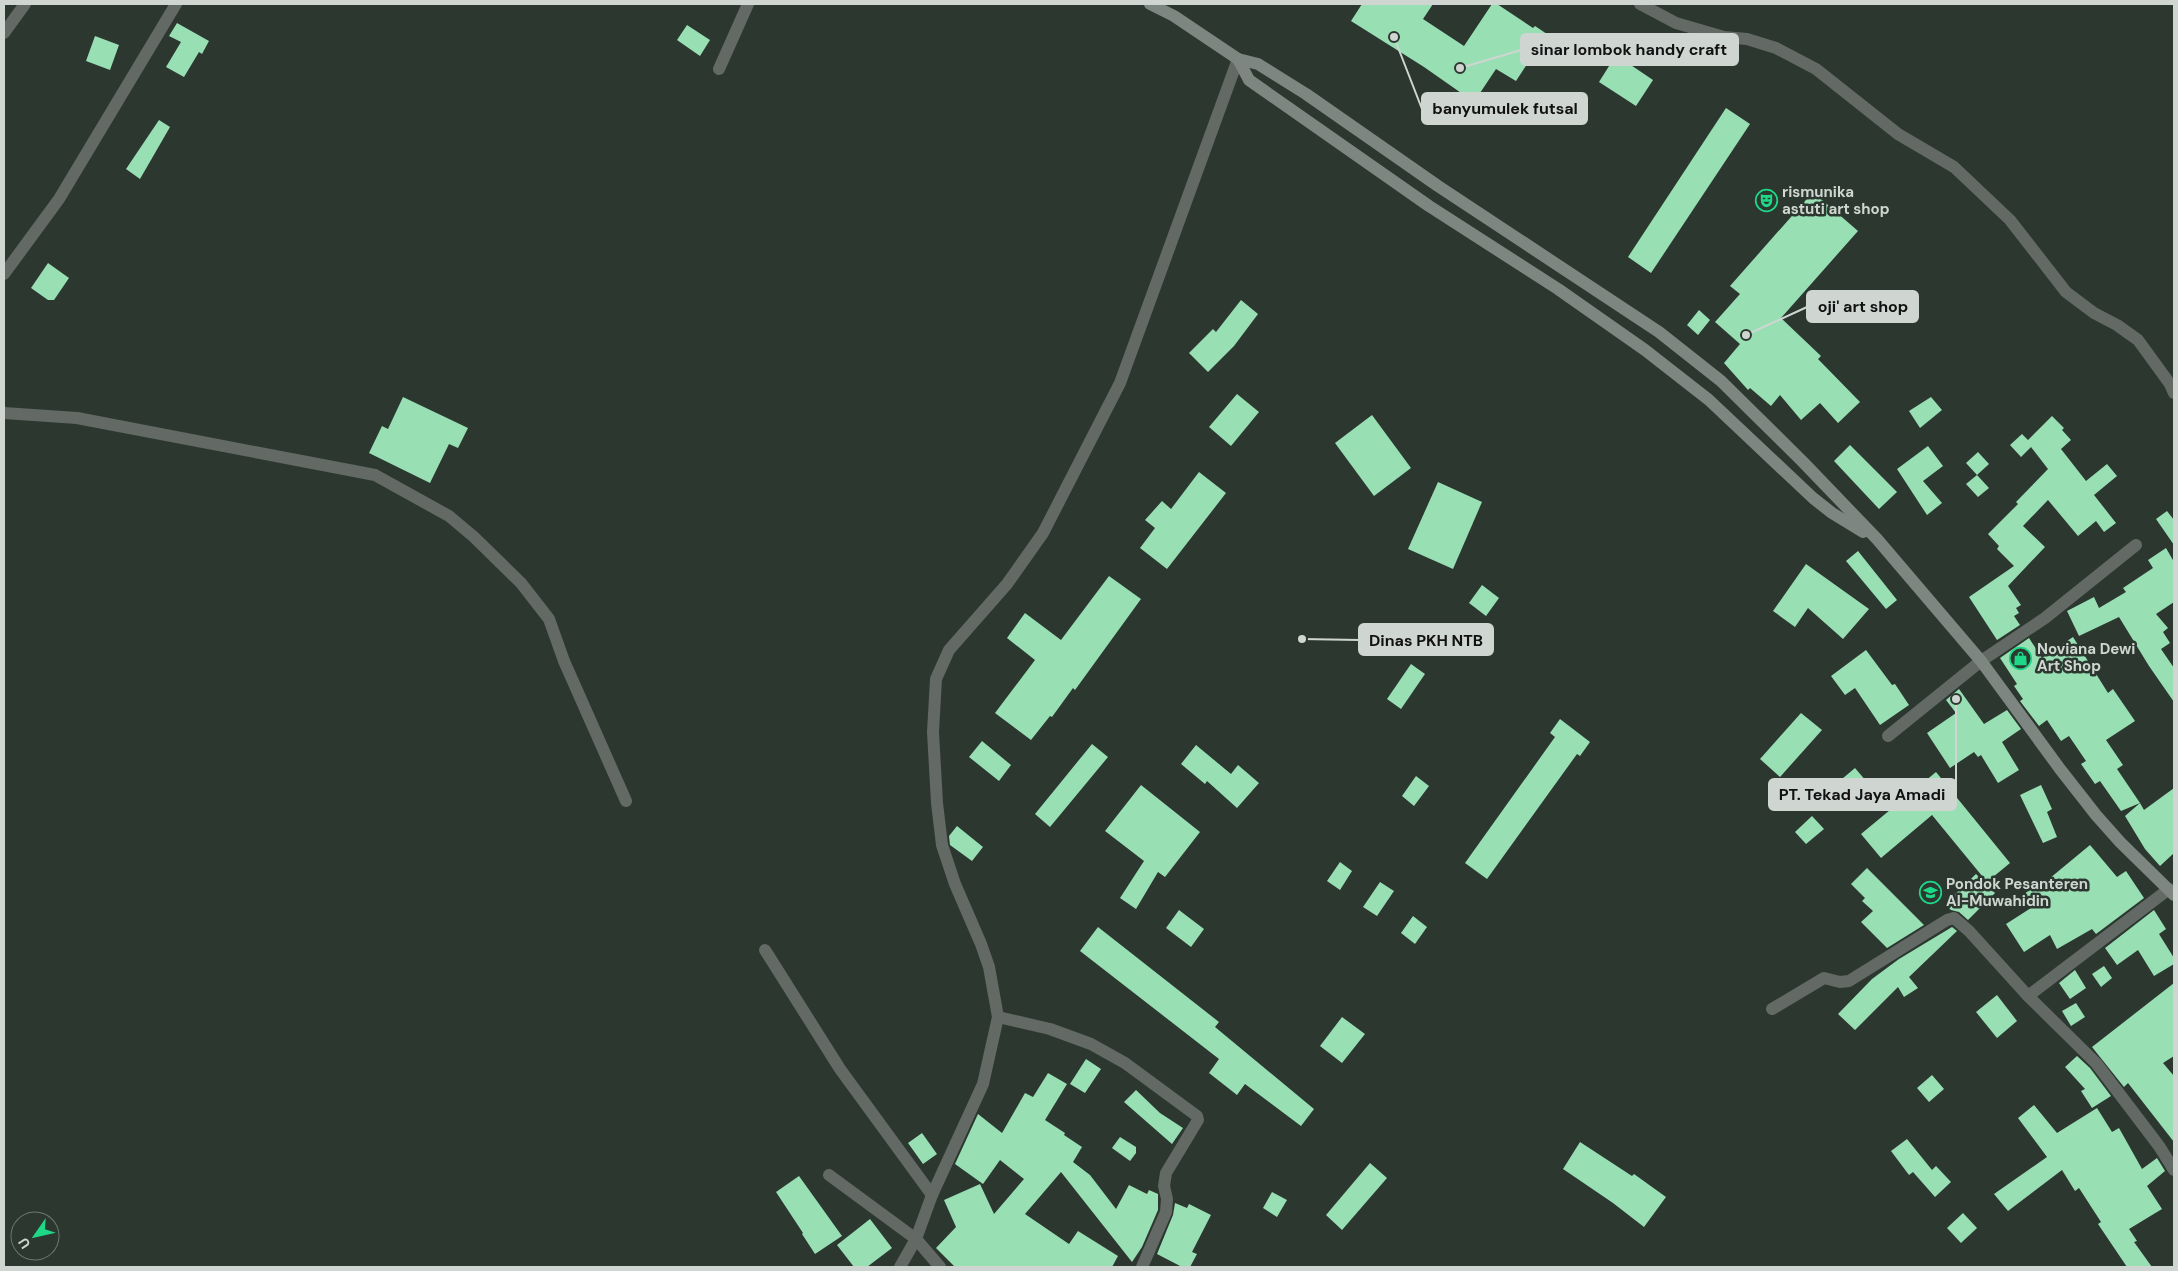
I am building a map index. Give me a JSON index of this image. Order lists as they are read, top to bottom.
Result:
{
  "places": {
    "other": [
      "banyumulek futsal",
      "sinar lombok handy craft",
      "oji' art shop",
      "Dinas PKH NTB",
      "PT. Tekad Jaya Amadi"
    ],
    "theatre": ["rismunika astuti art shop"],
    "shop": ["Noviana Dewi Art Shop"],
    "school or university": ["Pondok Pesanteren Al-Muwahidin"]
  },
  "north": "bottom left"
}
